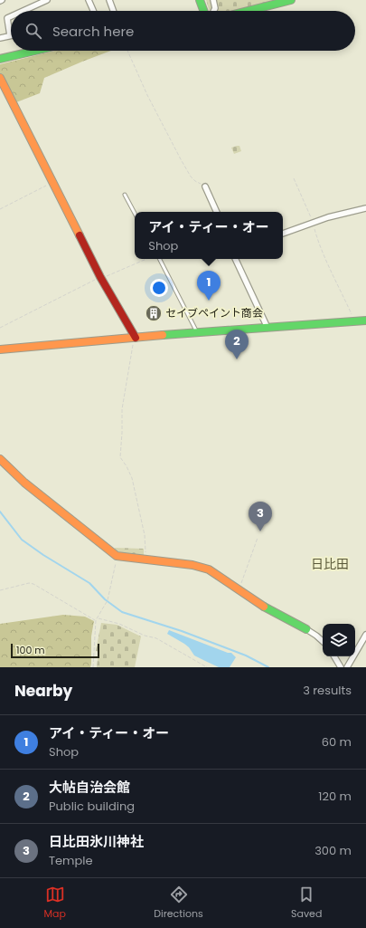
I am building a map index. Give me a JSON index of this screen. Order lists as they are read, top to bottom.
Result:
{
  "districts": ["日比田"],
  "places": {
    "building": ["セイブペイント商会"]
  },
  "scale_bar": "100 m",
  "page": {
    "search": "Search here",
    "popup": ["アイ・ティー・オー", "Shop"],
    "pins": ["1", "2", "3"],
    "scale": "100 m",
    "heading": ["Nearby", "3 results"],
    "list": [
      {
        "mark": "1",
        "name": "アイ・ティー・オー",
        "note": "Shop",
        "value": "60 m"
      },
      {
        "mark": "2",
        "name": "大帖自治会館",
        "note": "Public building",
        "value": "120 m"
      },
      {
        "mark": "3",
        "name": "日比田氷川神社",
        "note": "Temple",
        "value": "300 m"
      }
    ],
    "nav": ["Map", "Directions", "Saved"]
  }
}
